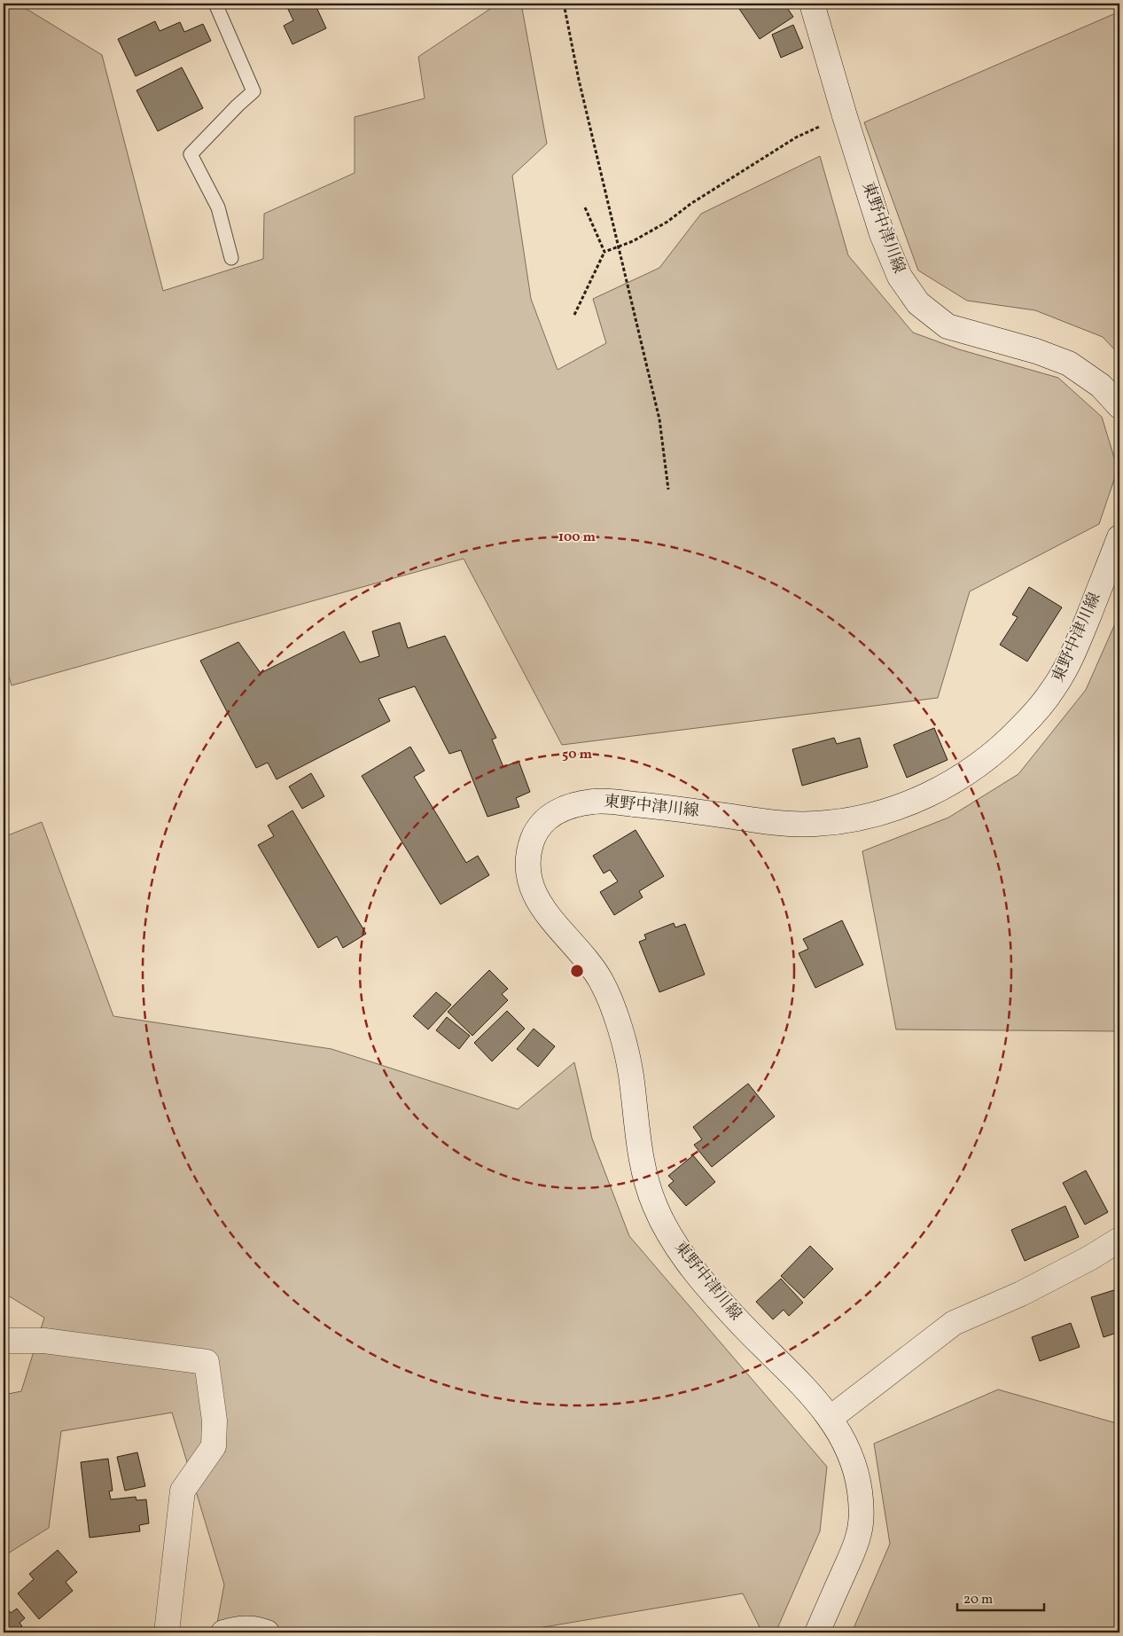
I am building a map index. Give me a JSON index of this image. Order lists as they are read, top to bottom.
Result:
{
  "streets": {
    "main road": ["東野中津川線"]
  },
  "scale_bar": "20 m",
  "rings": ["100 m", "50 m"]
}
